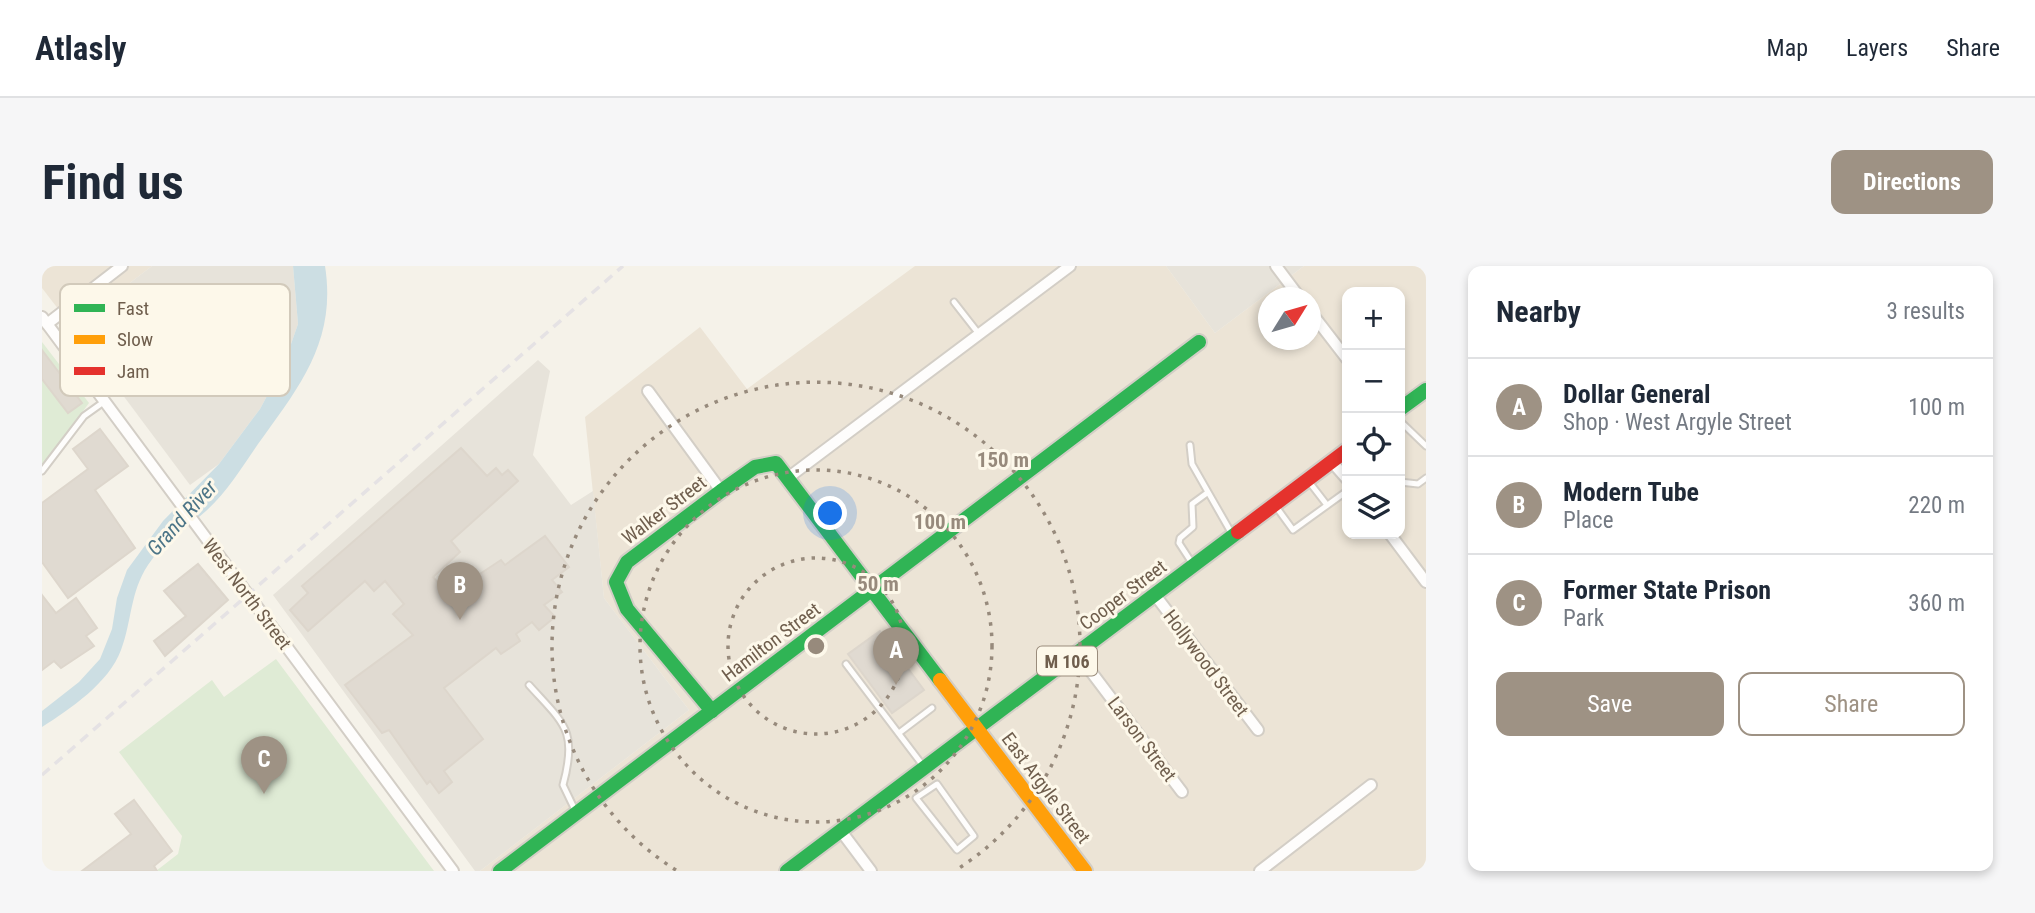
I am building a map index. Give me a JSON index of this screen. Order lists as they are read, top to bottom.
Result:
{
  "streets": {
    "street": [
      "Walker Street",
      "West North Street",
      "Cooper Street",
      "Hamilton Street",
      "M 106",
      "Hollywood Street",
      "Larson Street",
      "East Argyle Street"
    ]
  },
  "crossings": [
    ["Walker Street", "Hamilton Street"],
    ["Walker Street", "East Argyle Street"],
    ["Cooper Street", "Hollywood Street"],
    ["Cooper Street", "Larson Street"],
    ["Cooper Street", "East Argyle Street"],
    ["Hamilton Street", "East Argyle Street"]
  ],
  "water": ["Grand River"],
  "legend": ["Fast", "Slow", "Jam"],
  "north": "top right",
  "page": {
    "header": "Atlasly",
    "nav": ["Map", "Layers", "Share"],
    "buttons": [
      "Directions",
      ["Save", "Share"]
    ],
    "title": "Find us",
    "heading": ["Nearby", "3 results"],
    "map_buttons": ["+", "−"],
    "list": [
      {
        "mark": "A",
        "name": "Dollar General",
        "note": "Shop · West Argyle Street",
        "value": "100 m"
      },
      {
        "mark": "B",
        "name": "Modern Tube",
        "note": "Place",
        "value": "220 m"
      },
      {
        "mark": "C",
        "name": "Former State Prison",
        "note": "Park",
        "value": "360 m"
      }
    ],
    "pins": ["B", "A", "C"]
  },
  "rings": ["150 m", "100 m", "50 m"]
}
